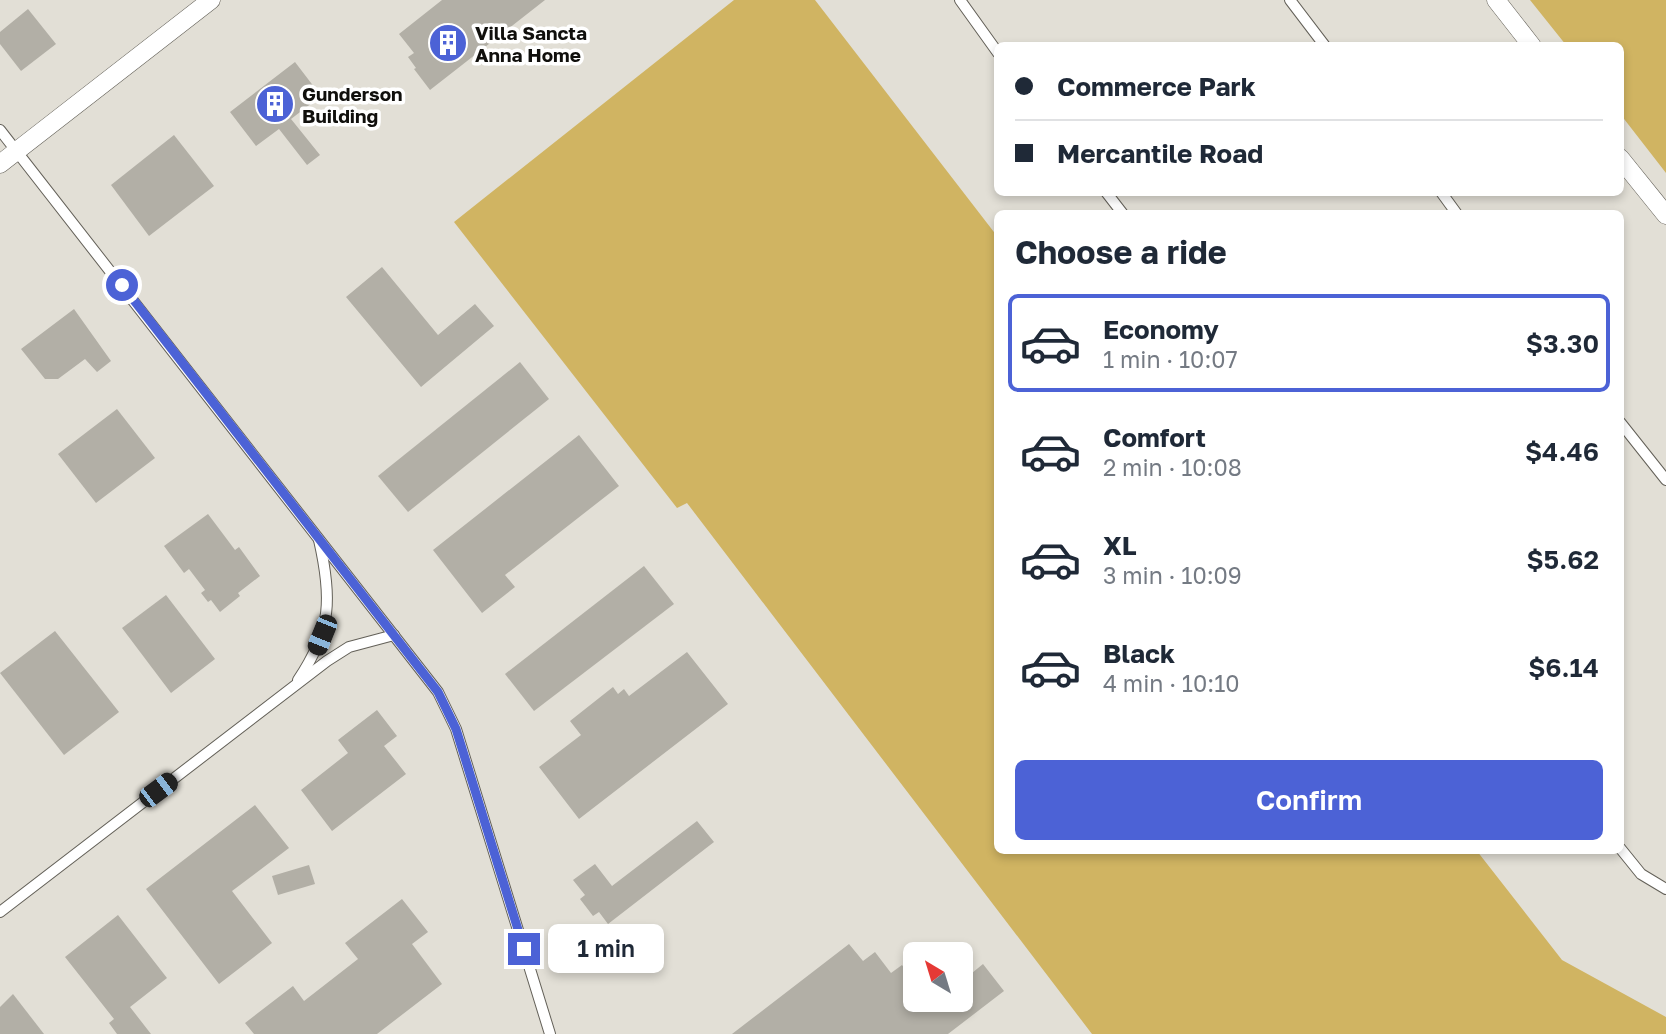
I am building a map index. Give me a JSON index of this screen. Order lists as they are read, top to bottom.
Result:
{
  "places": {
    "building": ["Villa Sancta Anna Home", "Gunderson Building"]
  },
  "north": "top left",
  "page": {
    "banner": ["Commerce Park", "Mercantile Road"],
    "heading": "Choose a ride",
    "list": [
      {
        "name": "Economy",
        "note": "1 min · 10:07",
        "value": "$3.30"
      },
      {
        "name": "Comfort",
        "note": "2 min · 10:08",
        "value": "$4.46"
      },
      {
        "name": "XL",
        "note": "3 min · 10:09",
        "value": "$5.62"
      },
      {
        "name": "Black",
        "note": "4 min · 10:10",
        "value": "$6.14"
      }
    ],
    "buttons": "Confirm",
    "bubble": "1 min"
  }
}
